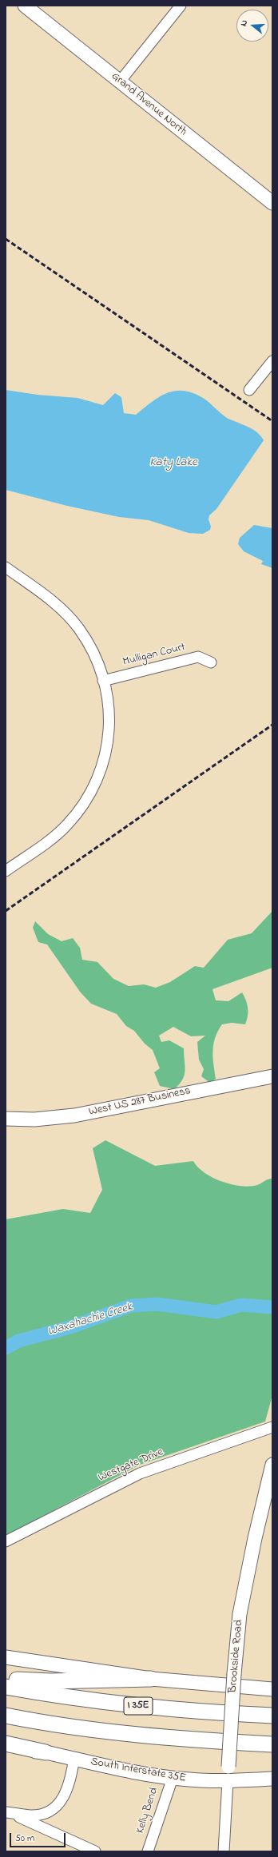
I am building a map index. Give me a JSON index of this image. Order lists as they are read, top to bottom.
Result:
{
  "streets": {
    "highway": ["I 35E"],
    "main road": [
      "Grand Avenue North",
      "West US 287 Business",
      "Brookside Road",
      "South Interstate 35E"
    ],
    "street": ["Mulligan Court", "Westgate Drive", "Kelly Bend"]
  },
  "crossings": [
    ["Brookside Road", "South Interstate 35E"],
    ["South Interstate 35E", "Kelly Bend"]
  ],
  "water": ["Katy Lake", "Waxahachie Creek"],
  "scale_bar": "50 m",
  "north": "left"
}
